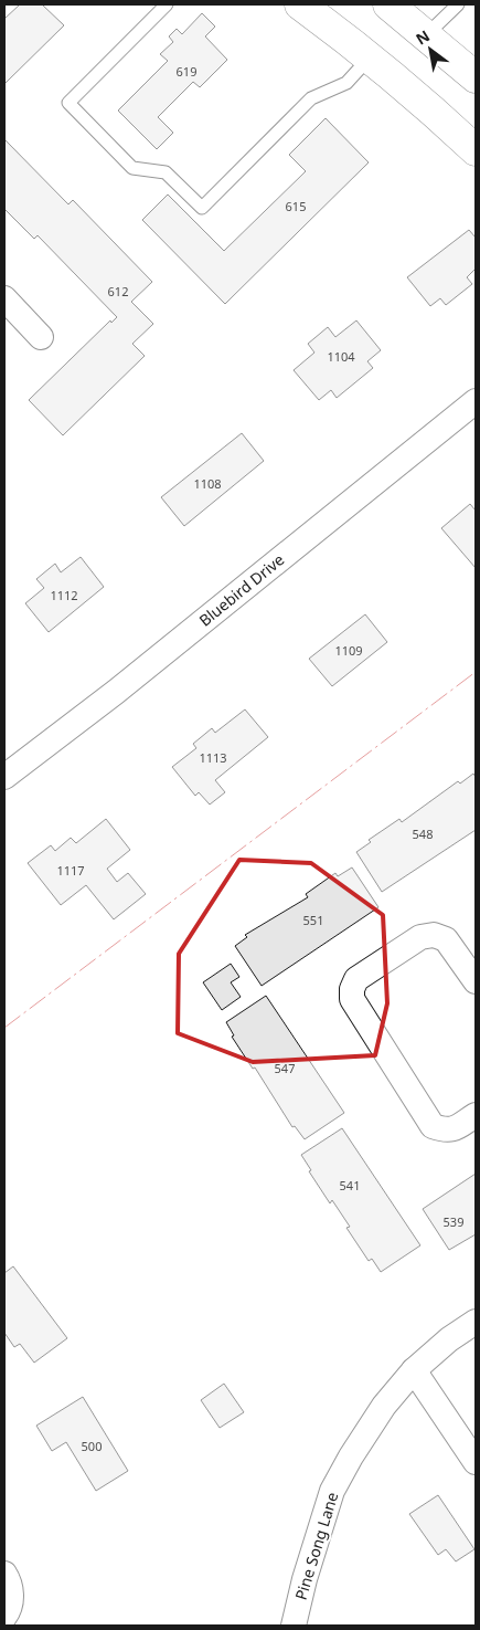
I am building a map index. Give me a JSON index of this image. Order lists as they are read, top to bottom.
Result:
{
  "streets": {
    "street": ["Bluebird Drive", "Pine Song Lane"]
  },
  "house_numbers": [
    "619",
    "615",
    "612",
    "1104",
    "1108",
    "1112",
    "1109",
    "1113",
    "548",
    "1117",
    "551",
    "547",
    "541",
    "539",
    "500"
  ],
  "north": "top left"
}
